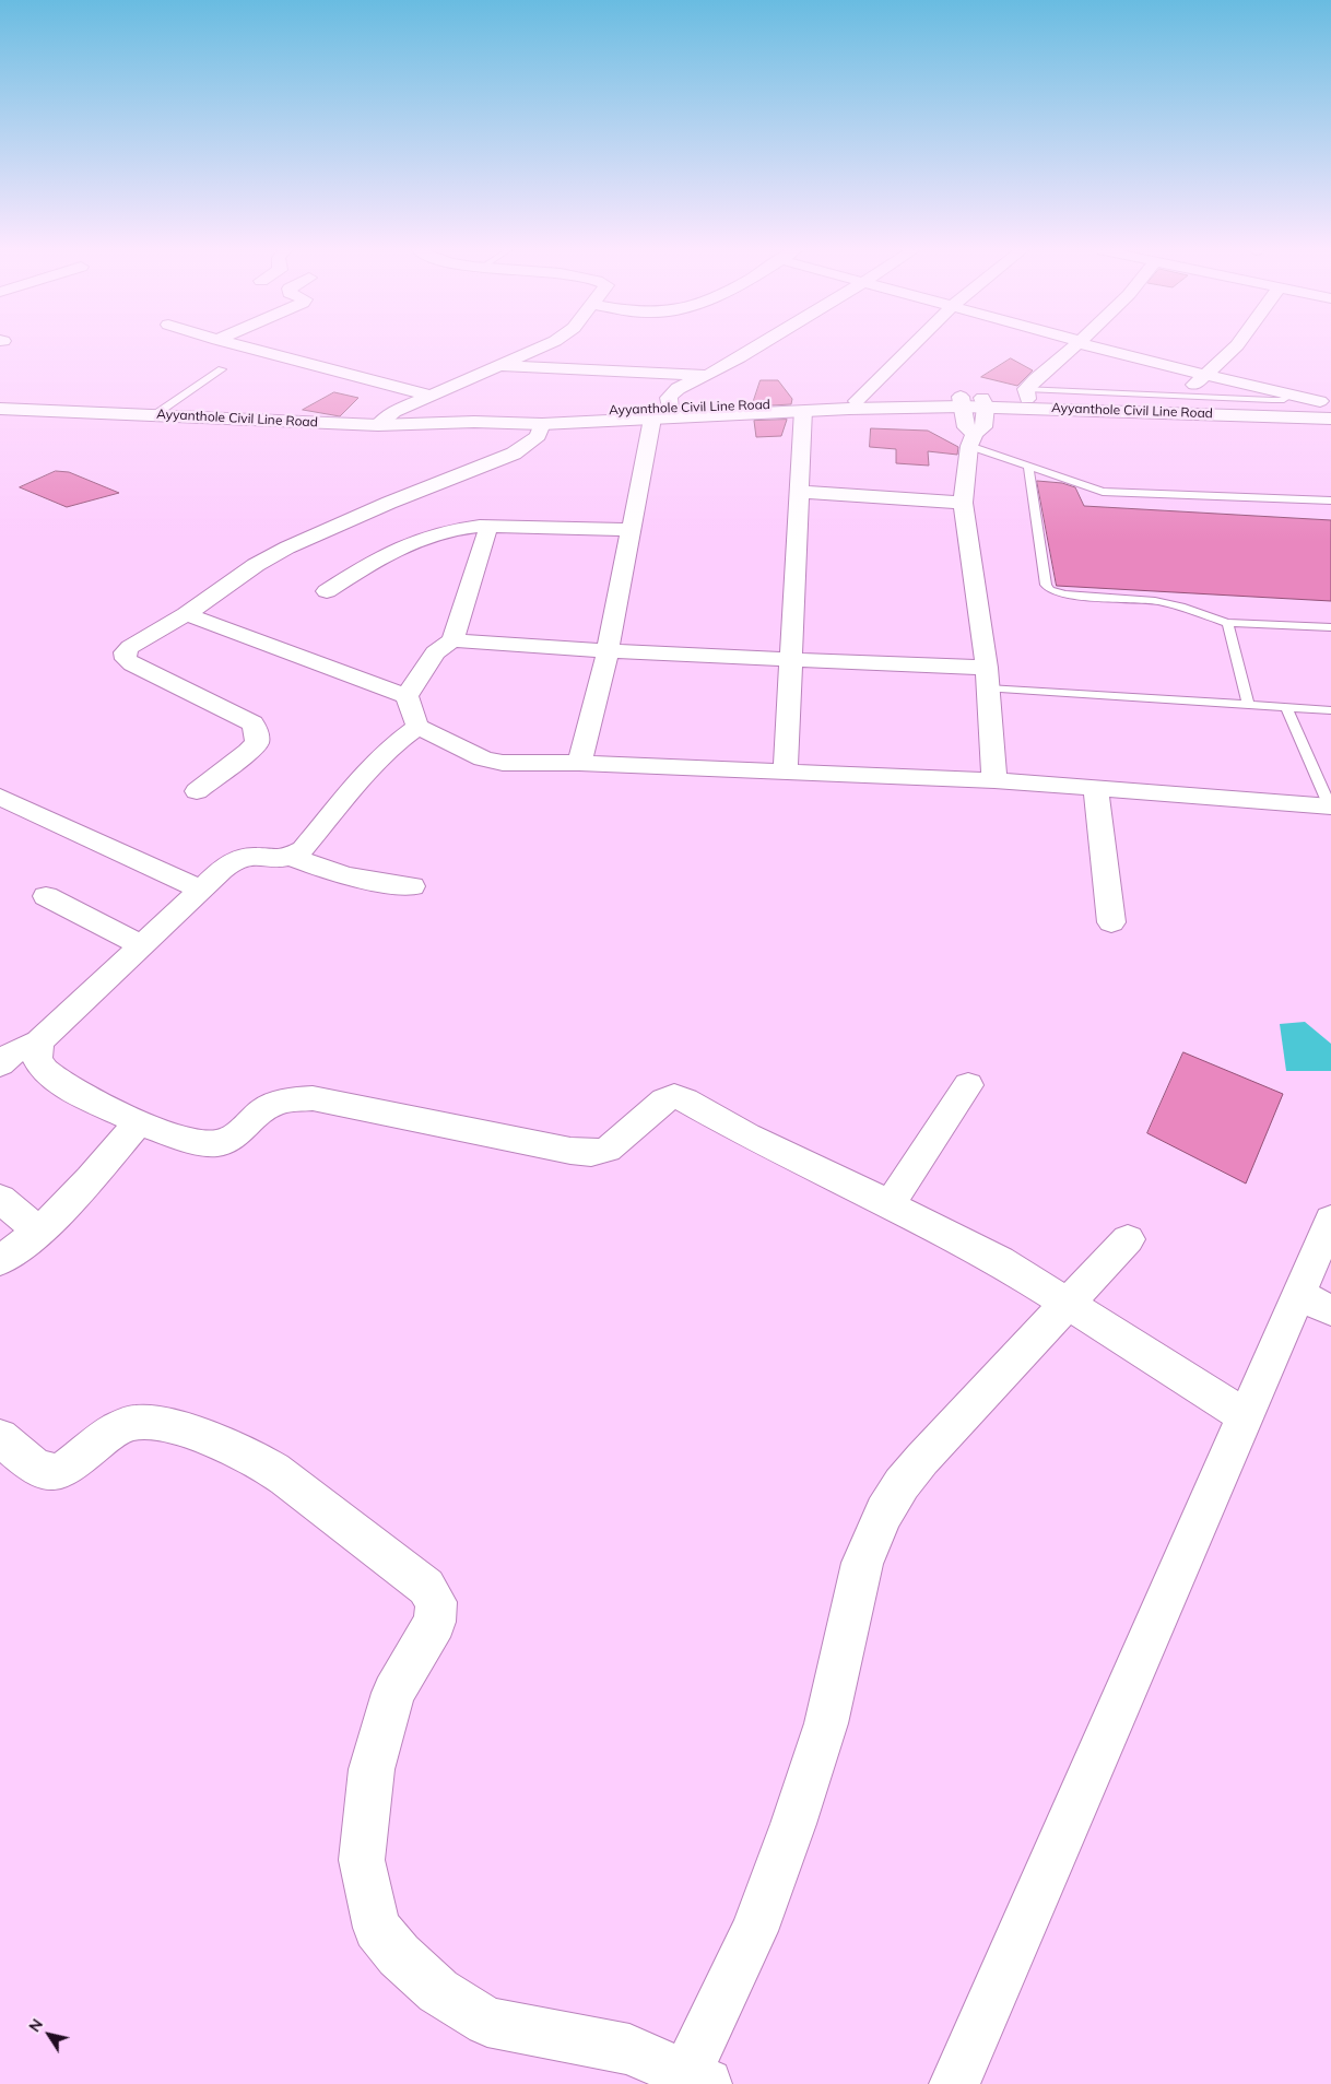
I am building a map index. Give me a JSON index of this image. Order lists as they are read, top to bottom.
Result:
{
  "streets": {
    "street": ["Ayyanthole Civil Line Road"]
  },
  "north": "top left"
}
